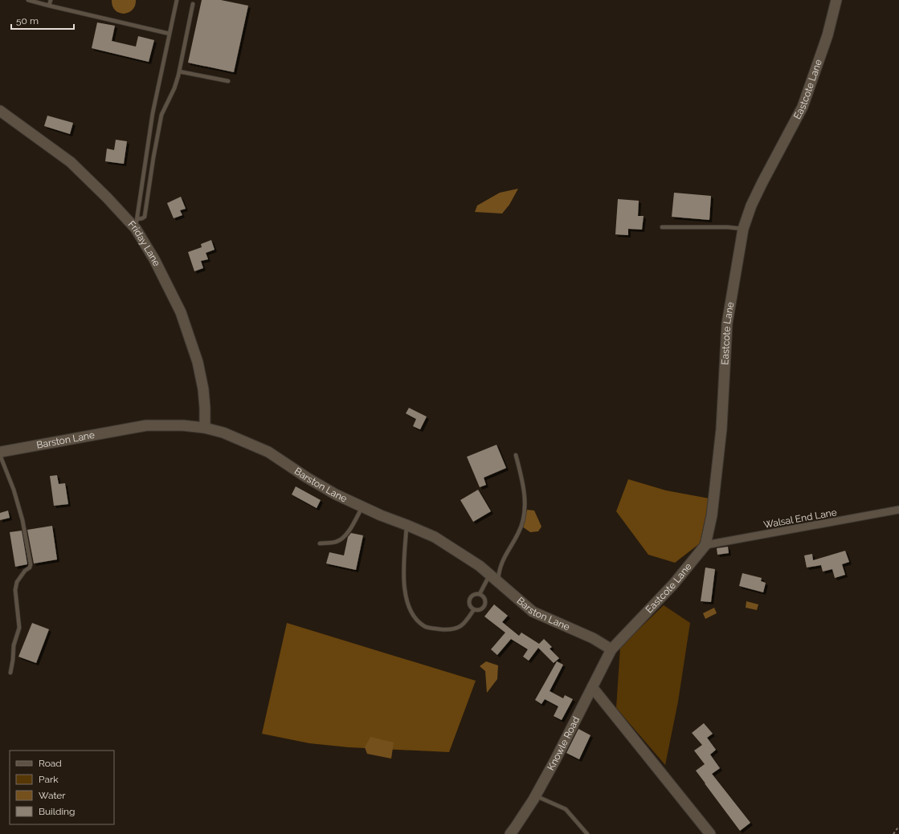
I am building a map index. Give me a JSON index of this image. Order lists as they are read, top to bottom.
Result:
{
  "streets": {
    "street": [
      "Eastcote Lane",
      "Friday Lane",
      "Barston Lane",
      "Walsal End Lane",
      "Knowle Road"
    ]
  },
  "crossings": [
    ["Eastcote Lane", "Barston Lane"],
    ["Eastcote Lane", "Walsal End Lane"],
    ["Eastcote Lane", "Knowle Road"],
    ["Friday Lane", "Barston Lane"],
    ["Barston Lane", "Knowle Road"]
  ],
  "legend": [
    "Road",
    "Park",
    "Water",
    "Building"
  ],
  "scale_bar": "50 m"
}
